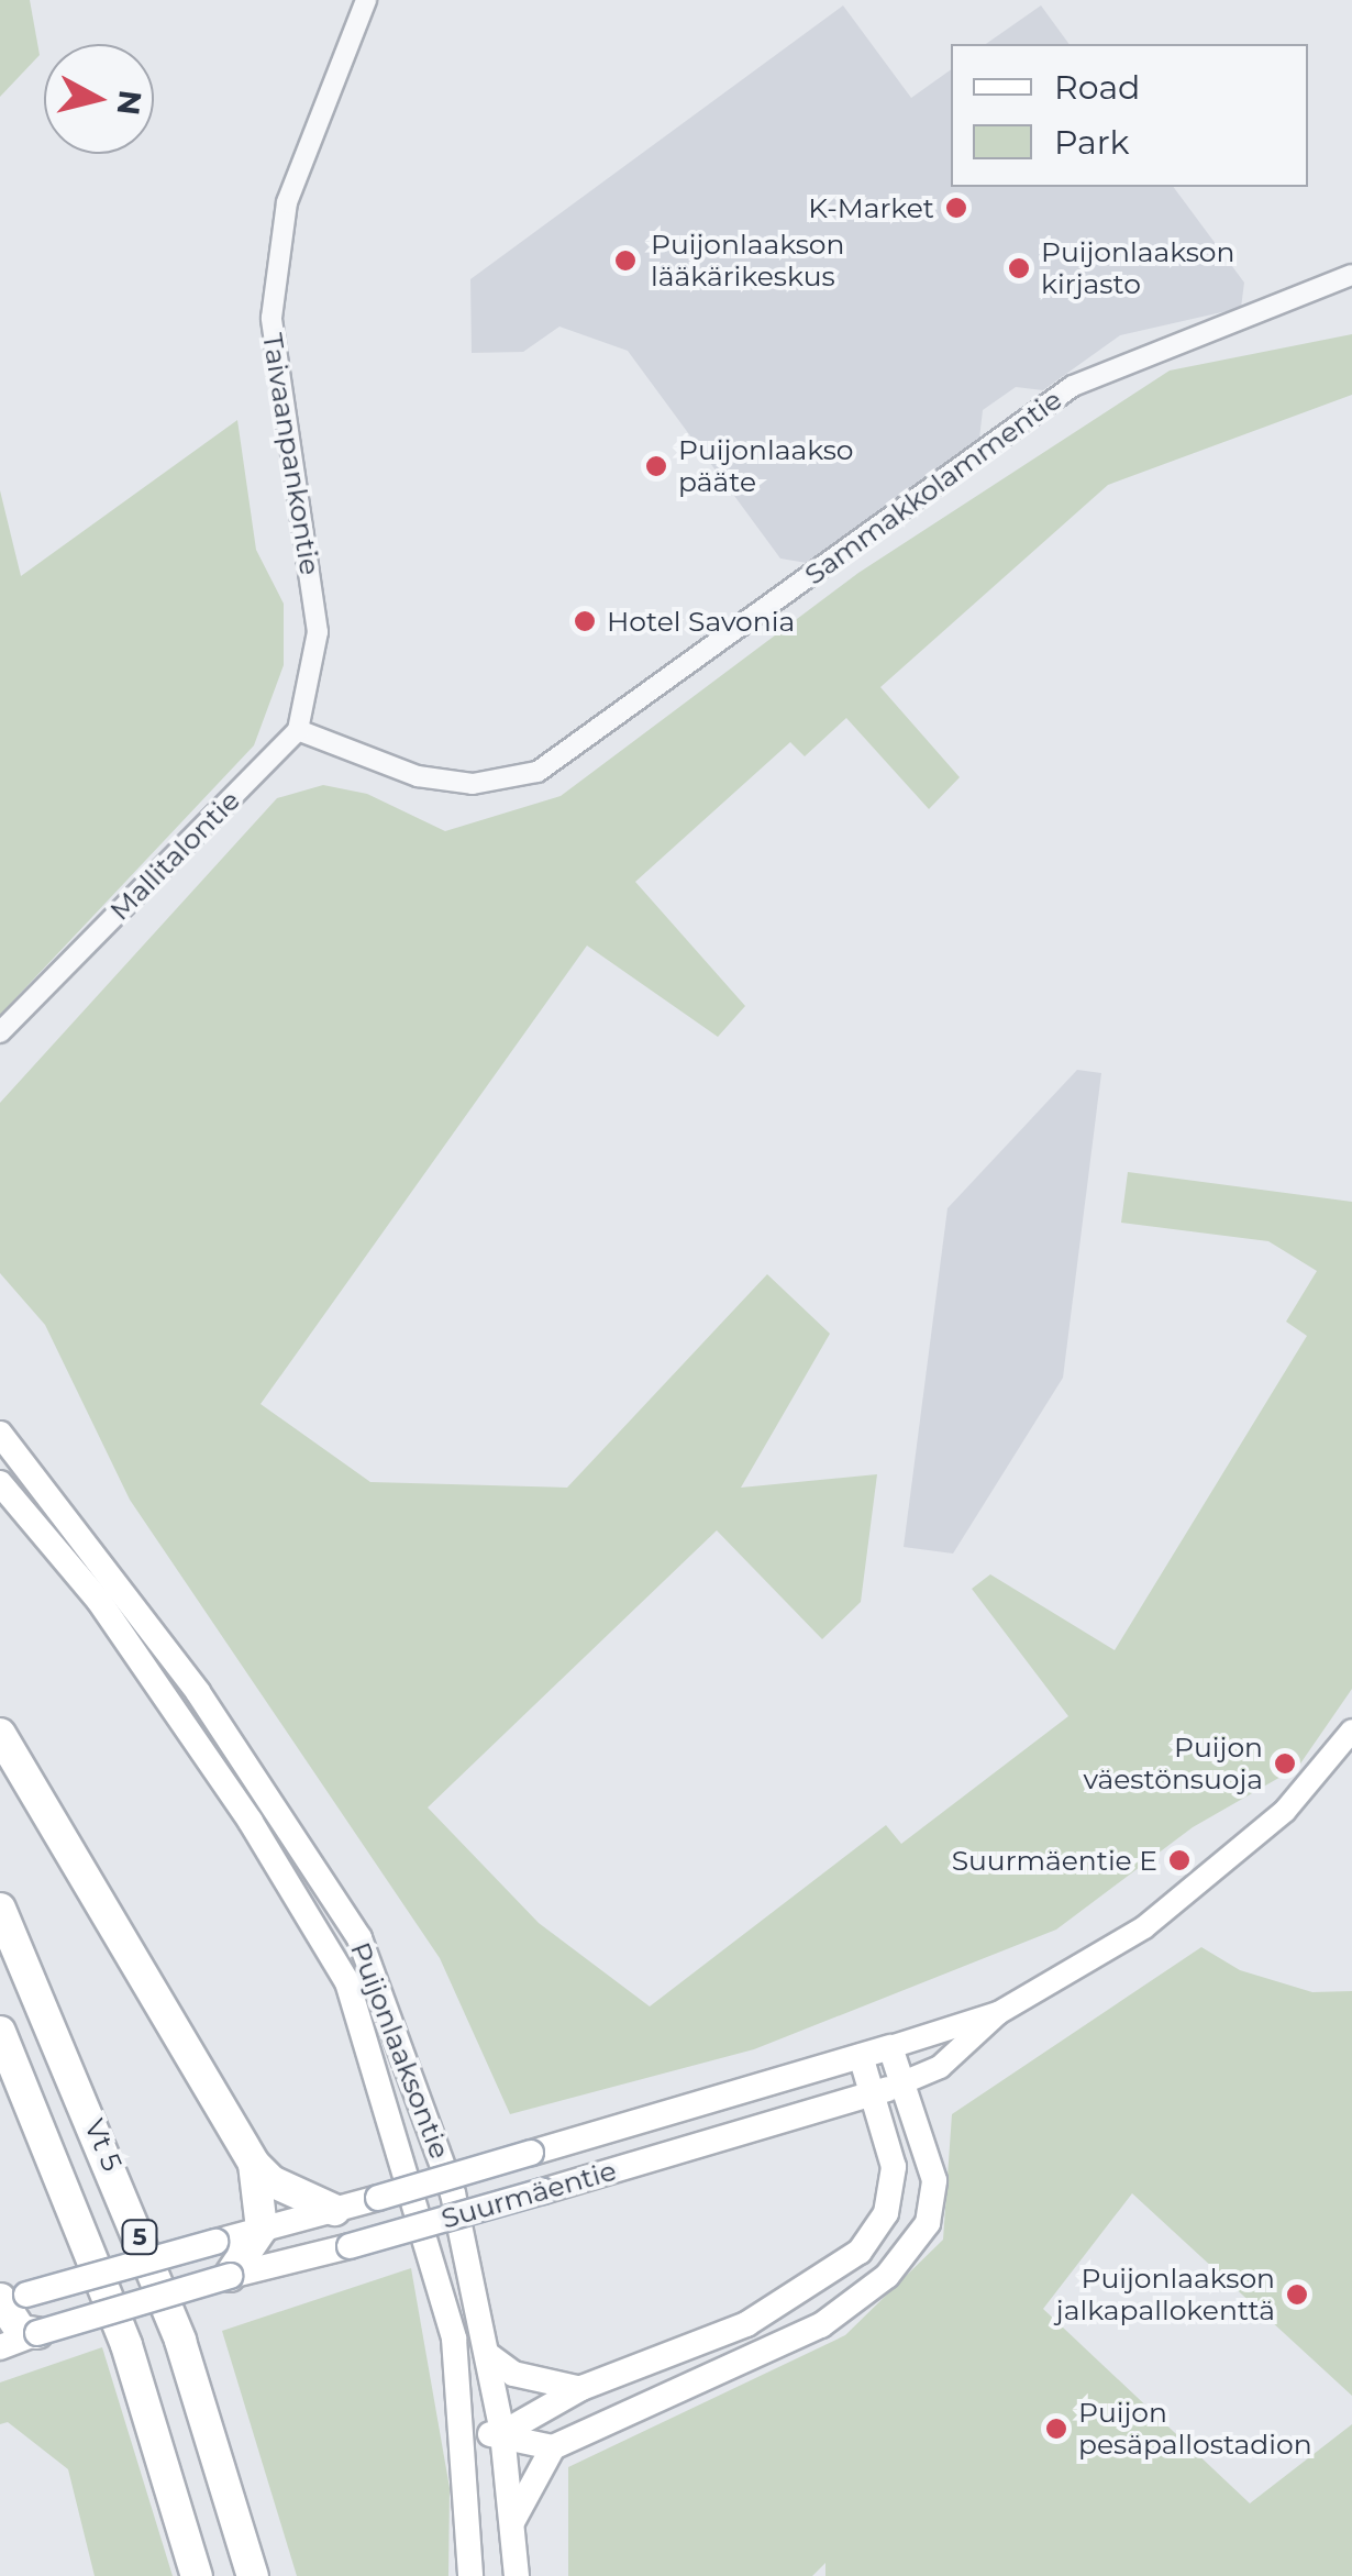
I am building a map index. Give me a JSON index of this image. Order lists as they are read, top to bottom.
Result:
{
  "streets": {
    "highway": ["Vt 5", "5"],
    "main road": ["Puijonlaaksontie", "Suurmäentie"],
    "street": ["Taivaanpankontie", "Sammakkolammentie", "Mallitalontie"]
  },
  "crossings": [
    ["Taivaanpankontie", "Sammakkolammentie"],
    ["Taivaanpankontie", "Mallitalontie"],
    ["Sammakkolammentie", "Mallitalontie"]
  ],
  "places": [
    "K-Market",
    "Puijonlaakson lääkärikeskus",
    "Puijonlaakson kirjasto",
    "Puijonlaakso pääte",
    "Hotel Savonia",
    "Puijon väestönsuoja",
    "Suurmäentie E",
    "Puijonlaakson jalkapallokenttä",
    "Puijon pesäpallostadion"
  ],
  "legend": ["Road", "Park"],
  "north": "right"
}
